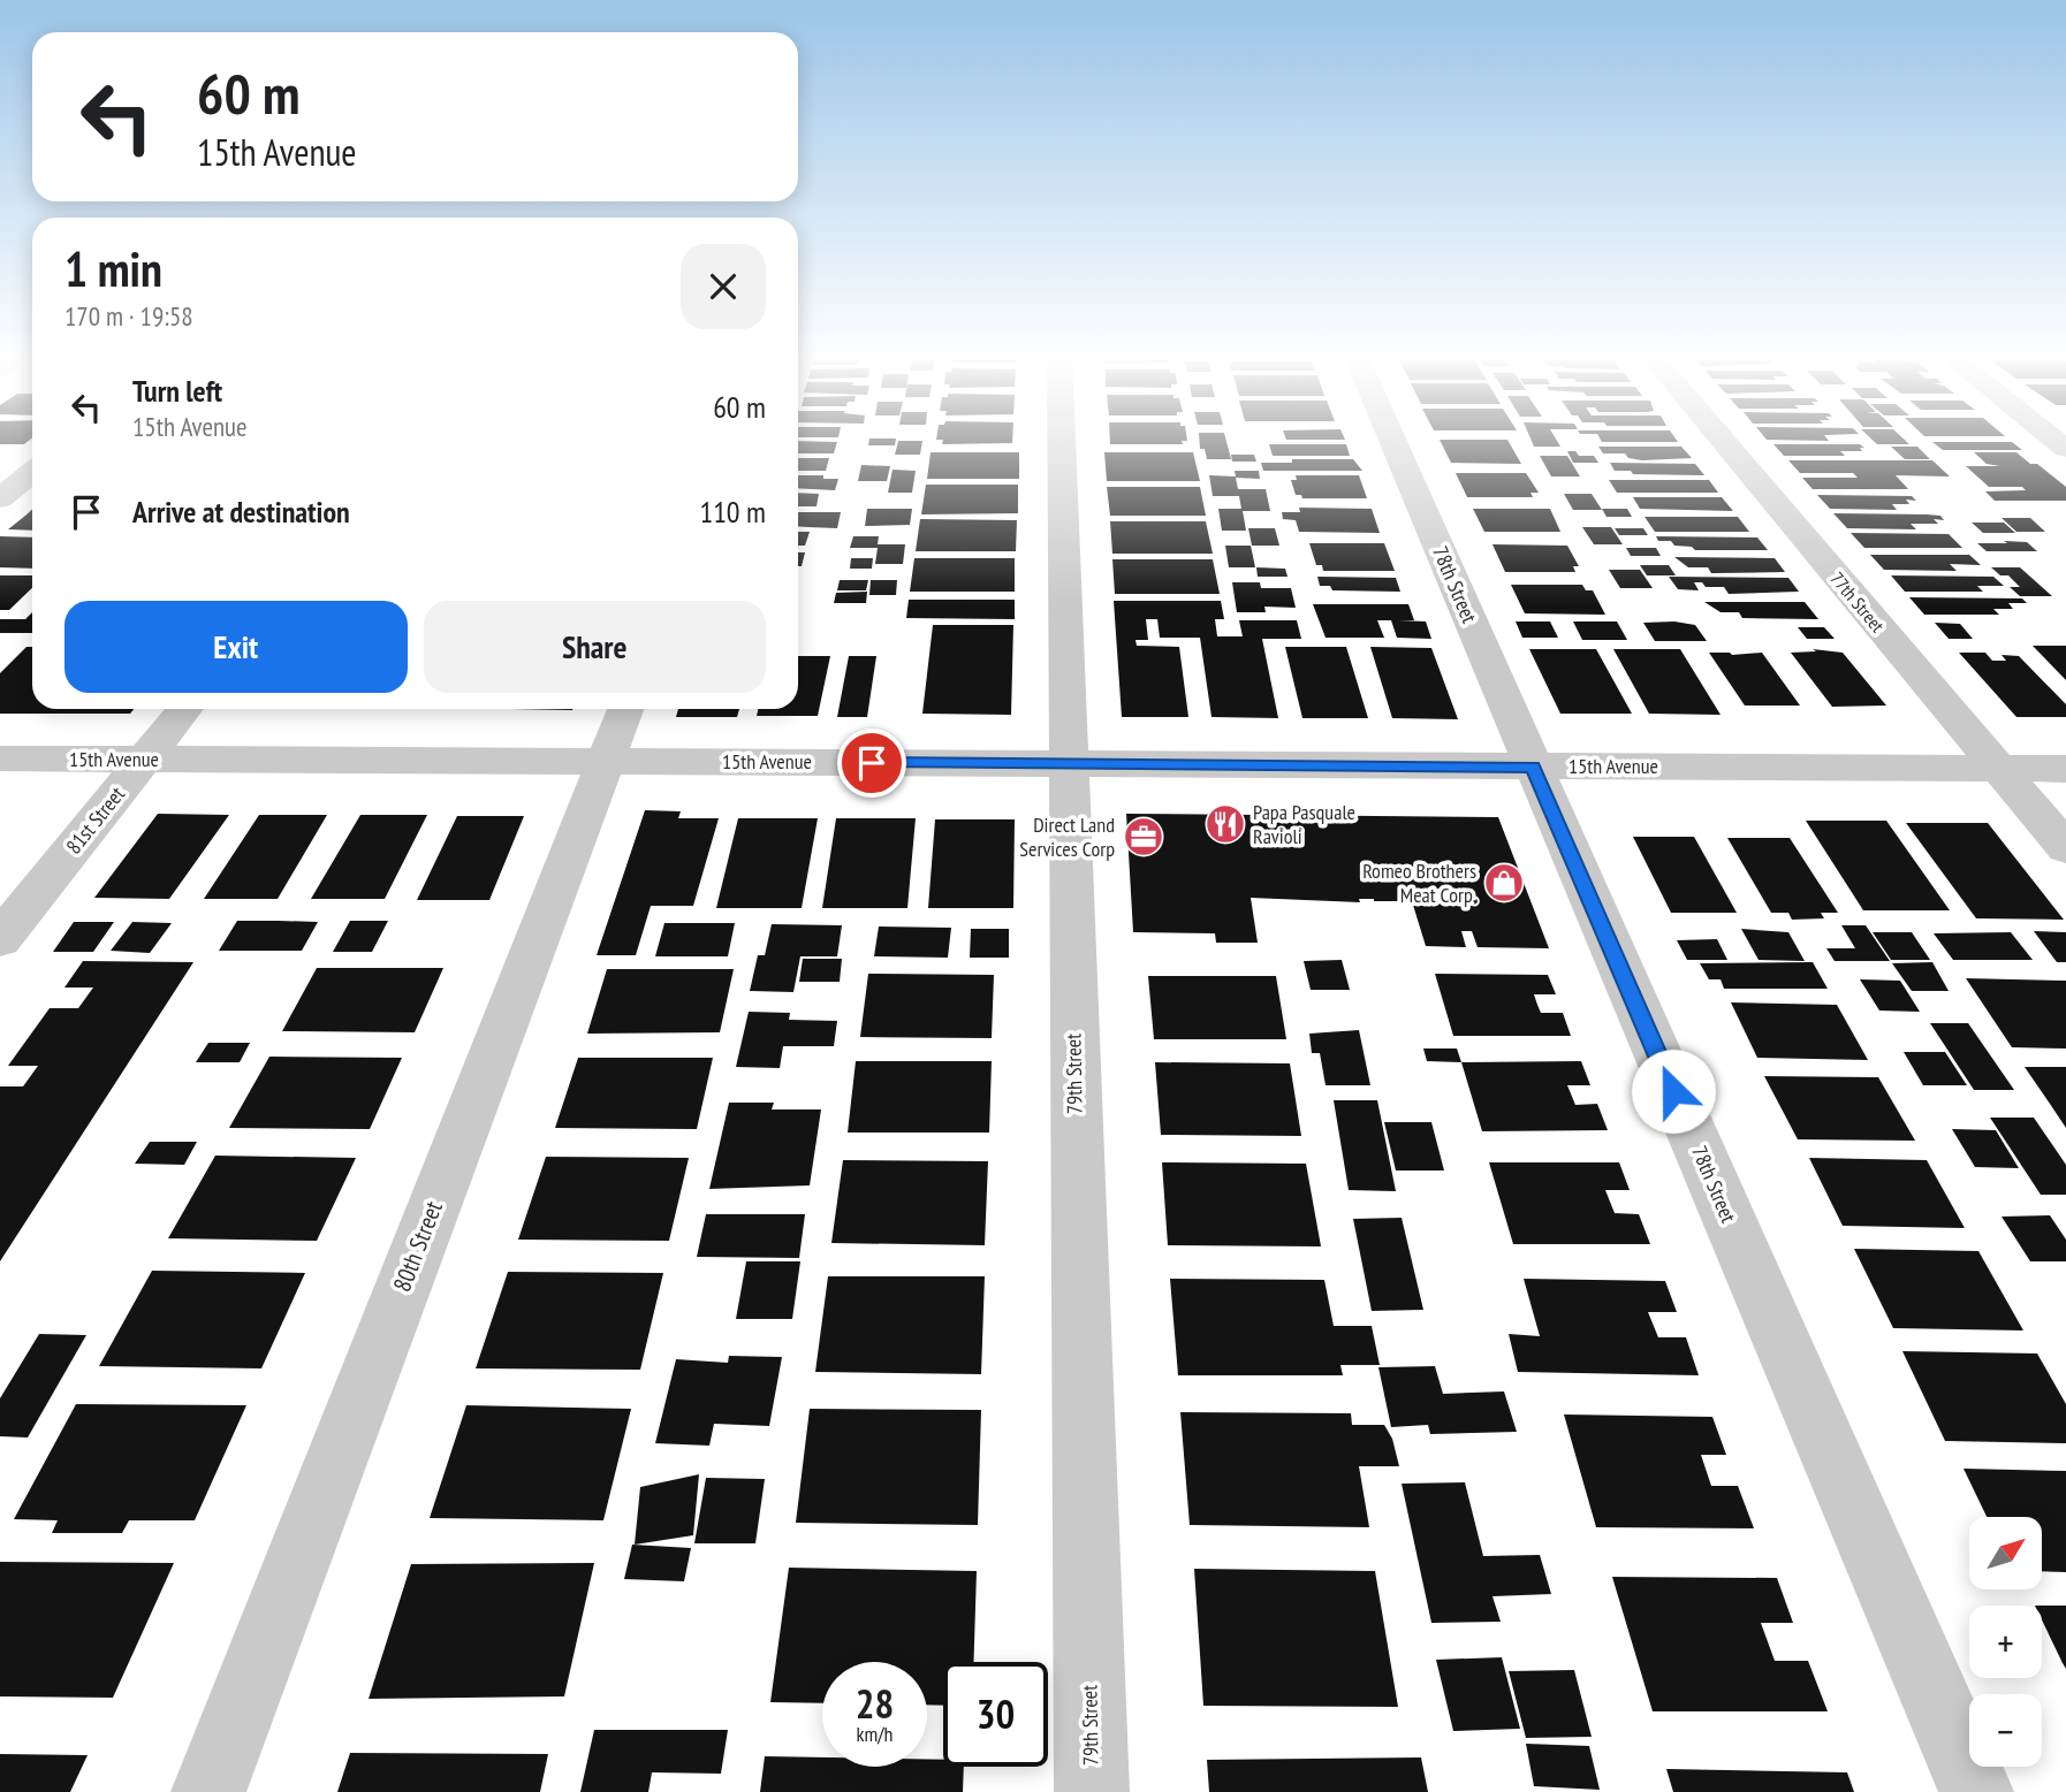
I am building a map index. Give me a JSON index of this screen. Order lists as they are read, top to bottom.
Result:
{
  "streets": {
    "street": [
      "78th Street",
      "77th Street",
      "15th Avenue",
      "81st Street",
      "79th Street",
      "80th Street"
    ]
  },
  "crossings": [
    ["78th Street", "15th Avenue"],
    ["77th Street", "15th Avenue"],
    ["15th Avenue", "81st Street"],
    ["15th Avenue", "79th Street"],
    ["15th Avenue", "80th Street"]
  ],
  "places": {
    "restaurant": ["Papa Pasquale Ravioli"],
    "office": ["Direct Land Services Corp"],
    "shop": ["Romeo Brothers Meat Corp."]
  },
  "north": "top right",
  "page": {
    "turn": ["60 m", "15th Avenue"],
    "heading": ["1 min", "170 m · 19:58"],
    "list": [
      {
        "name": "Turn left",
        "note": "15th Avenue",
        "value": "60 m"
      },
      {
        "name": "Arrive at destination",
        "value": "110 m"
      }
    ],
    "buttons": ["Exit", "Share"],
    "map_buttons": ["+", "−"],
    "speed": "28 km/h",
    "limit": "30"
  }
}
